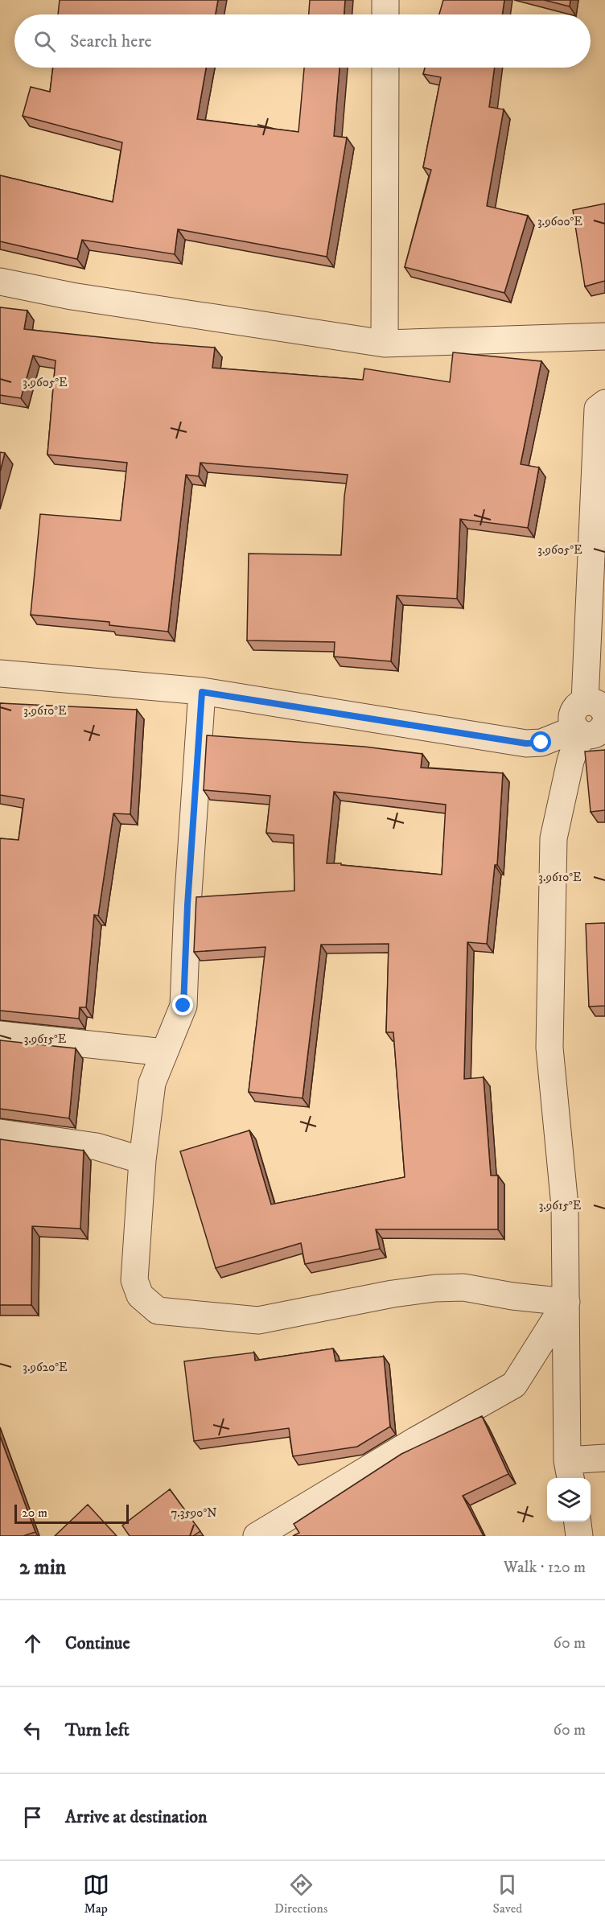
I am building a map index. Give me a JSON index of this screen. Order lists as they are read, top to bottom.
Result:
{
  "scale_bar": "20 m",
  "page": {
    "search": "Search here",
    "scale": "20 m",
    "heading": ["2 min", "Walk · 120 m"],
    "list": [
      ["Continue", "60 m"],
      ["Turn left", "60 m"],
      "Arrive at destination"
    ],
    "nav": ["Map", "Directions", "Saved"]
  },
  "coordinates": [
    "3.9600°E",
    "3.9605°E",
    "3.9610°E",
    "3.9615°E",
    "3.9620°E",
    "7.3590°N"
  ]
}
